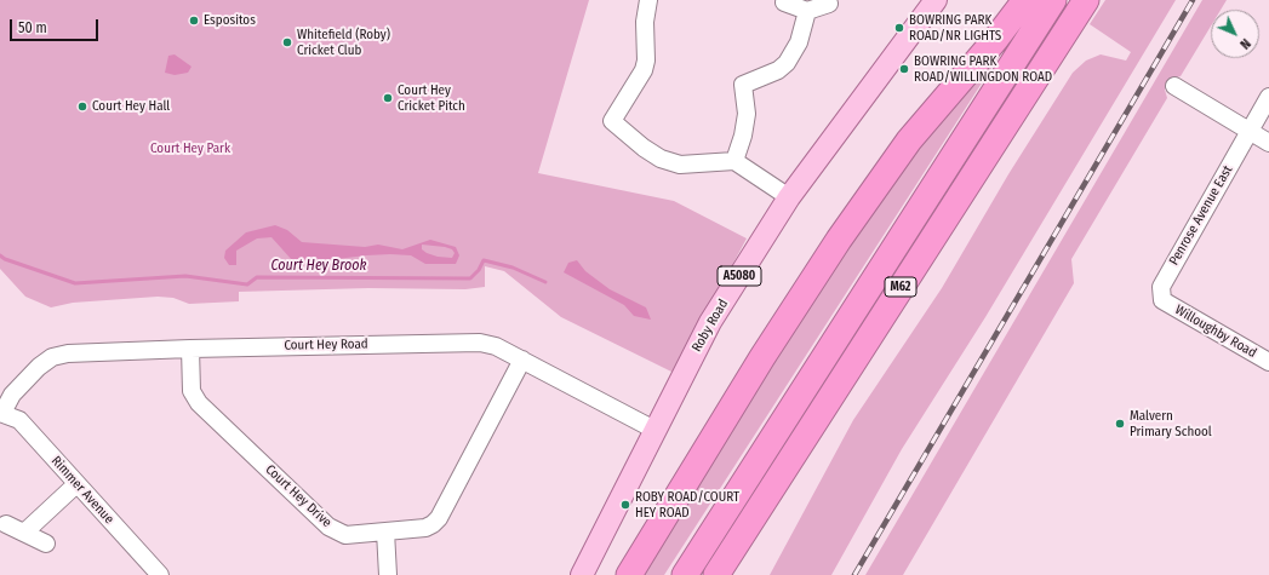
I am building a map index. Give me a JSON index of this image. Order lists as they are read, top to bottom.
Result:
{
  "streets": {
    "highway": ["M62"],
    "main road": ["A5080", "Roby Road"],
    "street": [
      "Penrose Avenue East",
      "Willoughby Road",
      "Court Hey Road",
      "Rimmer Avenue",
      "Court Hey Drive"
    ]
  },
  "crossings": [
    ["Penrose Avenue East", "Willoughby Road"],
    ["Roby Road", "Court Hey Road"],
    ["Court Hey Road", "Rimmer Avenue"],
    ["Court Hey Road", "Court Hey Drive"]
  ],
  "water": ["Court Hey Brook"],
  "parks": ["Court Hey Park"],
  "places": [
    "Espositos",
    "BOWRING PARK ROAD/NR LIGHTS",
    "Whitefield (Roby) Cricket Club",
    "BOWRING PARK ROAD/WILLINGDON ROAD",
    "Court Hey Cricket Pitch",
    "Court Hey Hall",
    "Malvern Primary School",
    "ROBY ROAD/COURT HEY ROAD"
  ],
  "scale_bar": "50 m",
  "north": "bottom right"
}
